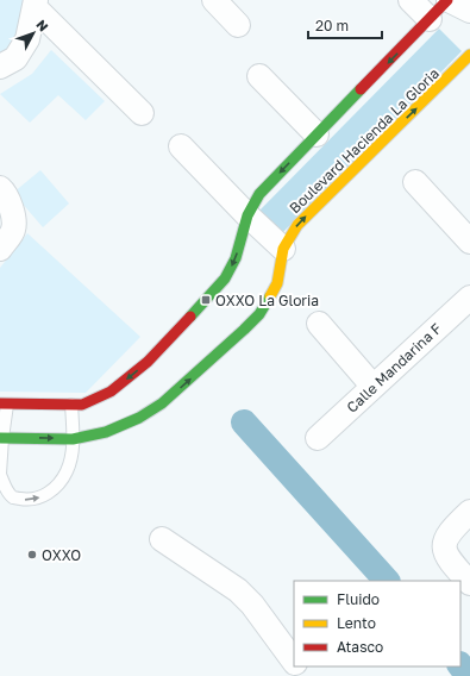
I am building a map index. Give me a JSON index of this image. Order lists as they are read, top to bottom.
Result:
{
  "streets": {
    "street": ["Boulevard Hacienda La Gloria", "Calle Mandarina F"]
  },
  "places": {
    "transit": ["OXXO La Gloria"],
    "other": ["OXXO"]
  },
  "legend": ["Fluido", "Lento", "Atasco"],
  "scale_bar": "20 m",
  "north": "top right"
}
